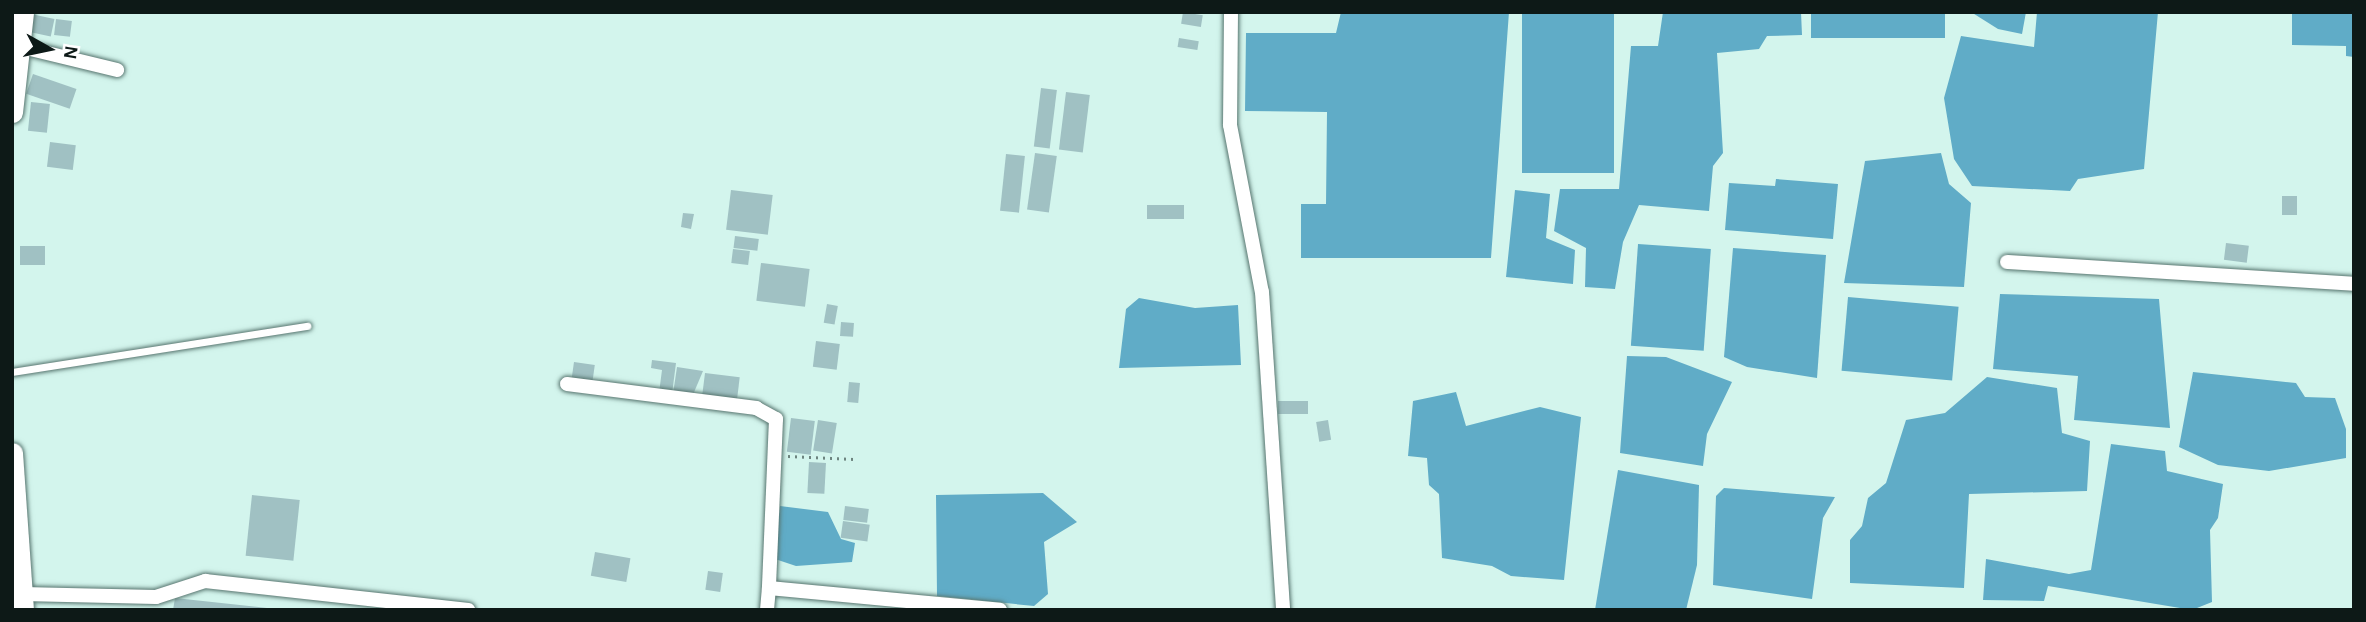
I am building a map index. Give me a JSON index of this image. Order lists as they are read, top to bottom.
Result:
{
  "north": "right"
}
